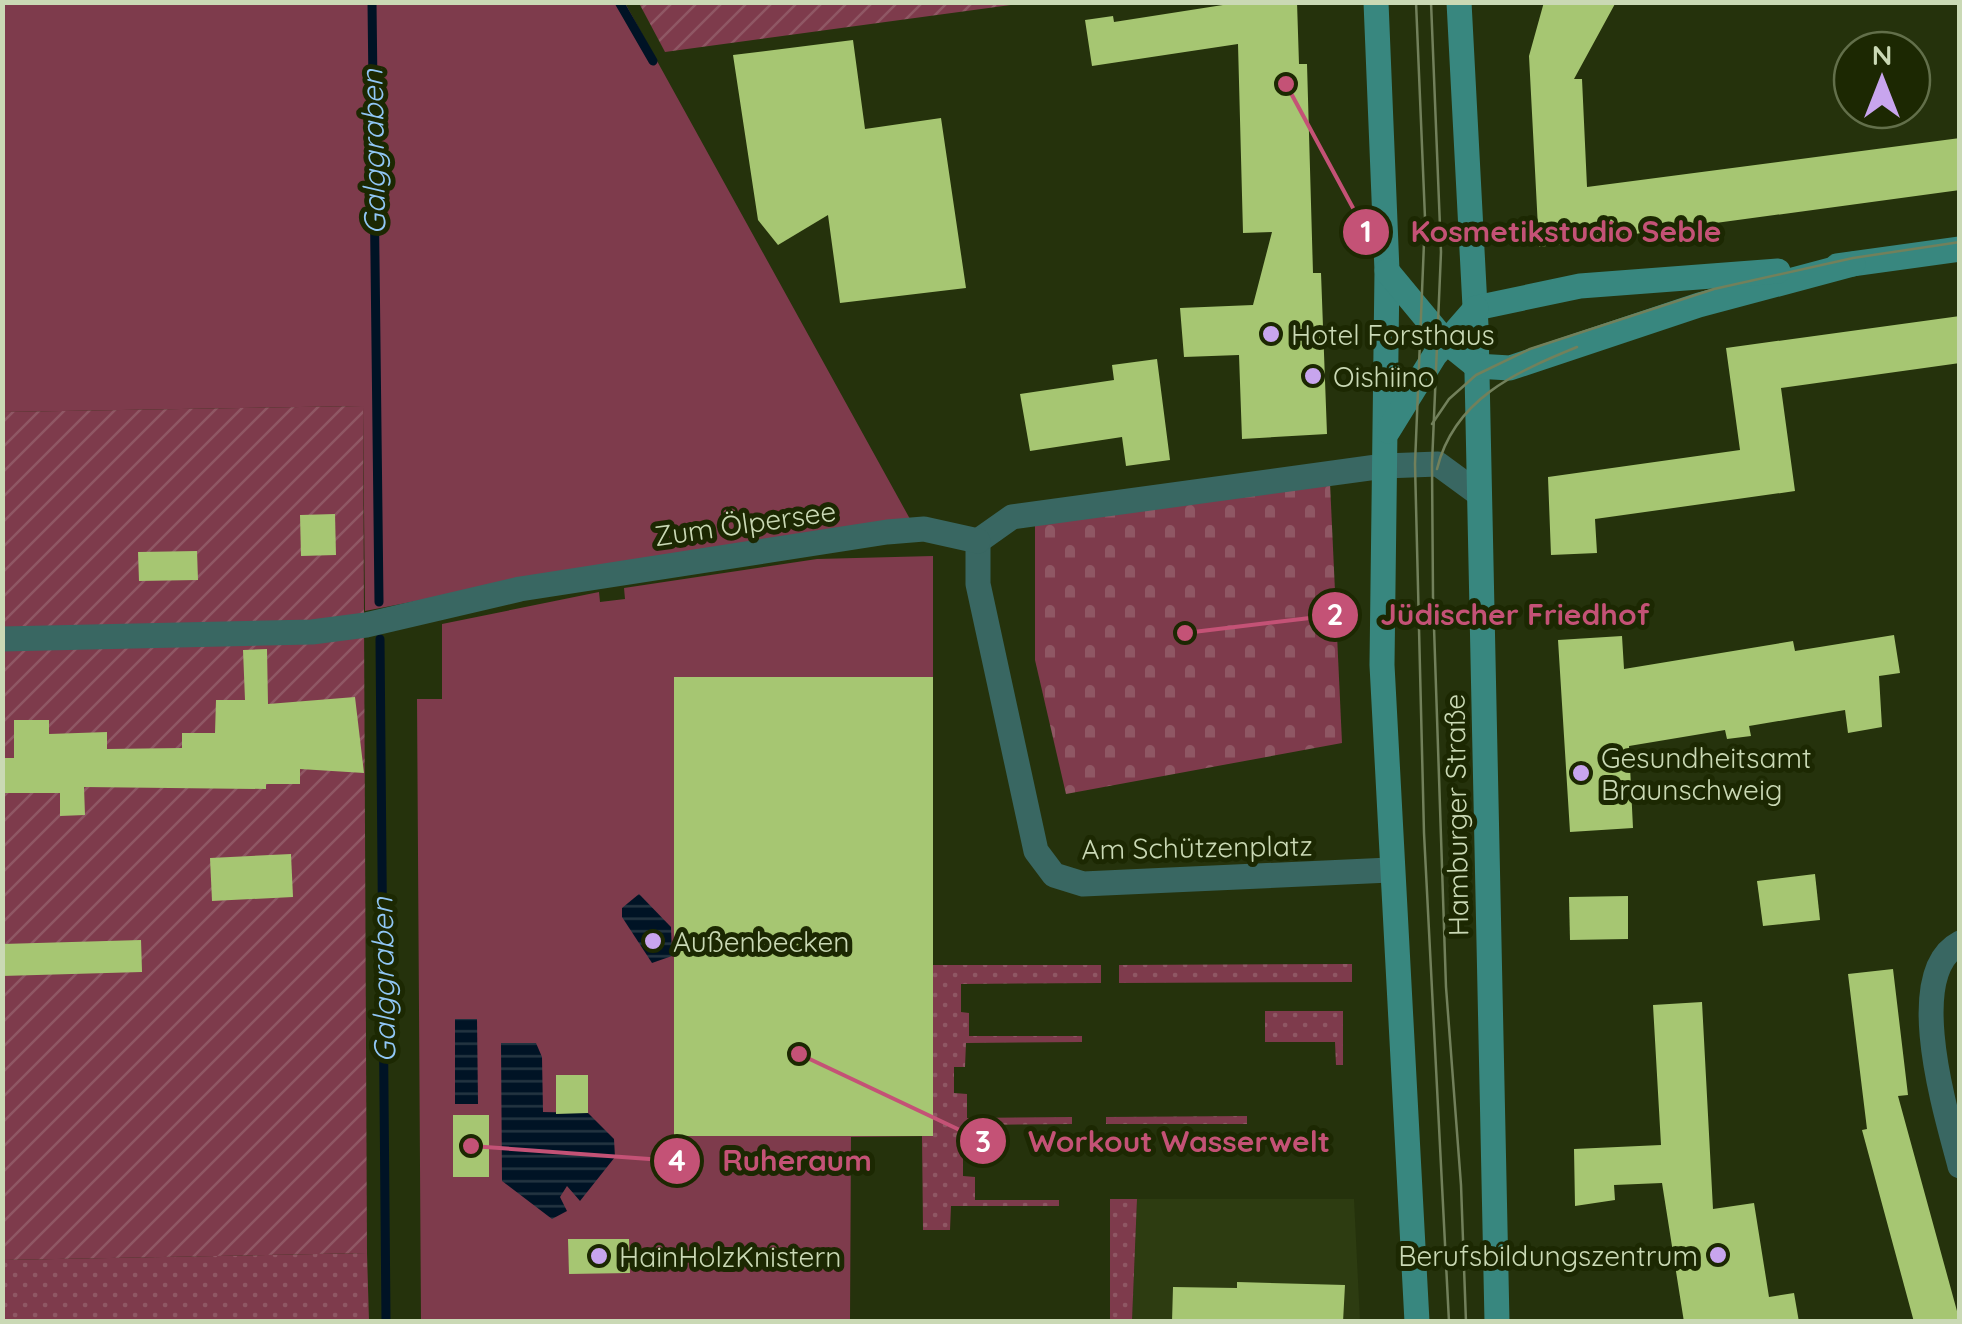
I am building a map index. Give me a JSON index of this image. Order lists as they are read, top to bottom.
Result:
{
  "streets": {
    "main road": ["Hamburger Straße"],
    "street": ["Zum Ölpersee", "Am Schützenplatz"]
  },
  "crossings": [
    ["Zum Ölpersee", "Am Schützenplatz"]
  ],
  "water": ["Galggraben"],
  "places": [
    "Kosmetikstudio Seble",
    "Hotel Forsthaus",
    "Oishiino",
    "Jüdischer Friedhof",
    "Gesundheitsamt Braunschweig",
    "Außenbecken",
    "Workout Wasserwelt",
    "Ruheraum",
    "Berufsbildungszentrum",
    "HainHolzKnistern"
  ],
  "north": "top"
}
